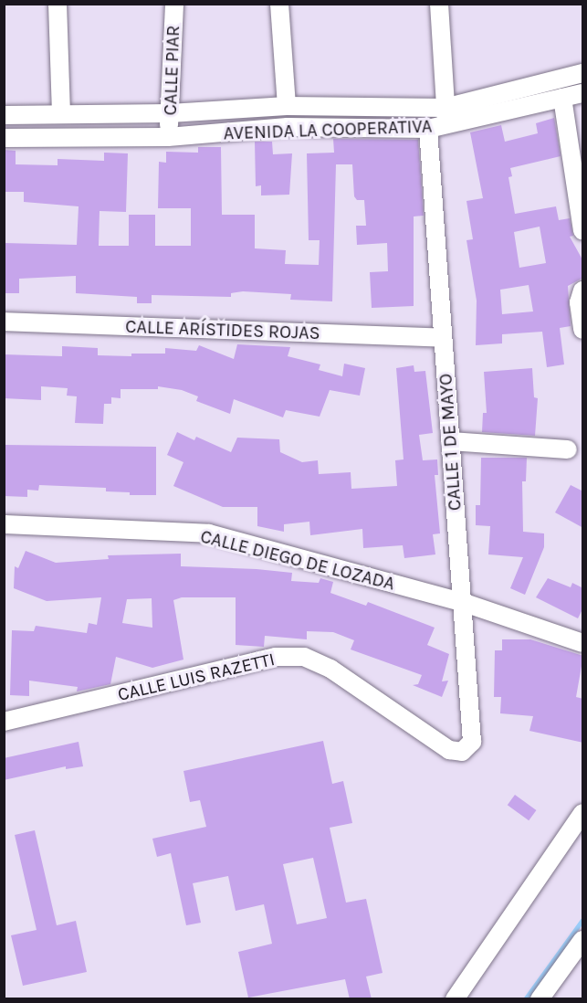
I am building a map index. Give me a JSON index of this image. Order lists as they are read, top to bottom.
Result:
{
  "streets": {
    "street": [
      "CALLE PIAR",
      "AVENIDA LA COOPERATIVA",
      "CALLE ARÍSTIDES ROJAS",
      "CALLE 1 DE MAYO",
      "CALLE DIEGO DE LOZADA",
      "CALLE LUIS RAZETTI"
    ]
  },
  "crossings": [
    ["CALLE PIAR", "AVENIDA LA COOPERATIVA"],
    ["AVENIDA LA COOPERATIVA", "CALLE 1 DE MAYO"],
    ["CALLE ARÍSTIDES ROJAS", "CALLE 1 DE MAYO"],
    ["CALLE 1 DE MAYO", "CALLE DIEGO DE LOZADA"],
    ["CALLE 1 DE MAYO", "CALLE LUIS RAZETTI"]
  ]
}
